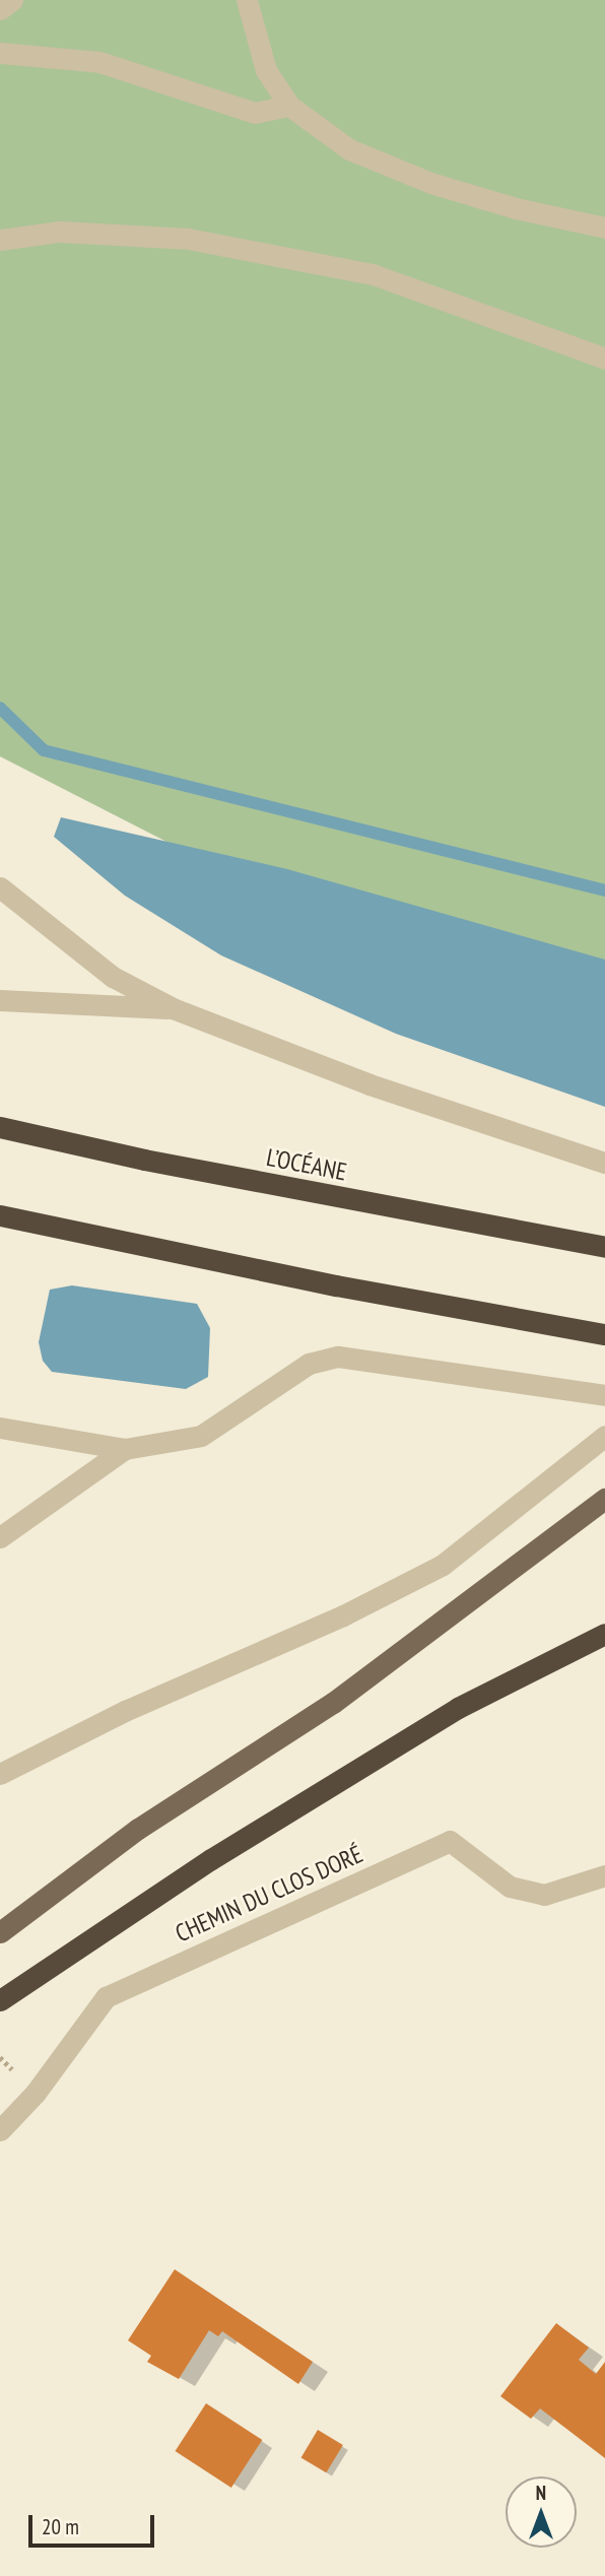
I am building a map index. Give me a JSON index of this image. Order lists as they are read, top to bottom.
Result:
{
  "streets": {
    "highway": ["L’OCÉANE"],
    "street": ["CHEMIN DU CLOS DORÉ"]
  },
  "scale_bar": "20 m",
  "north": "top"
}
